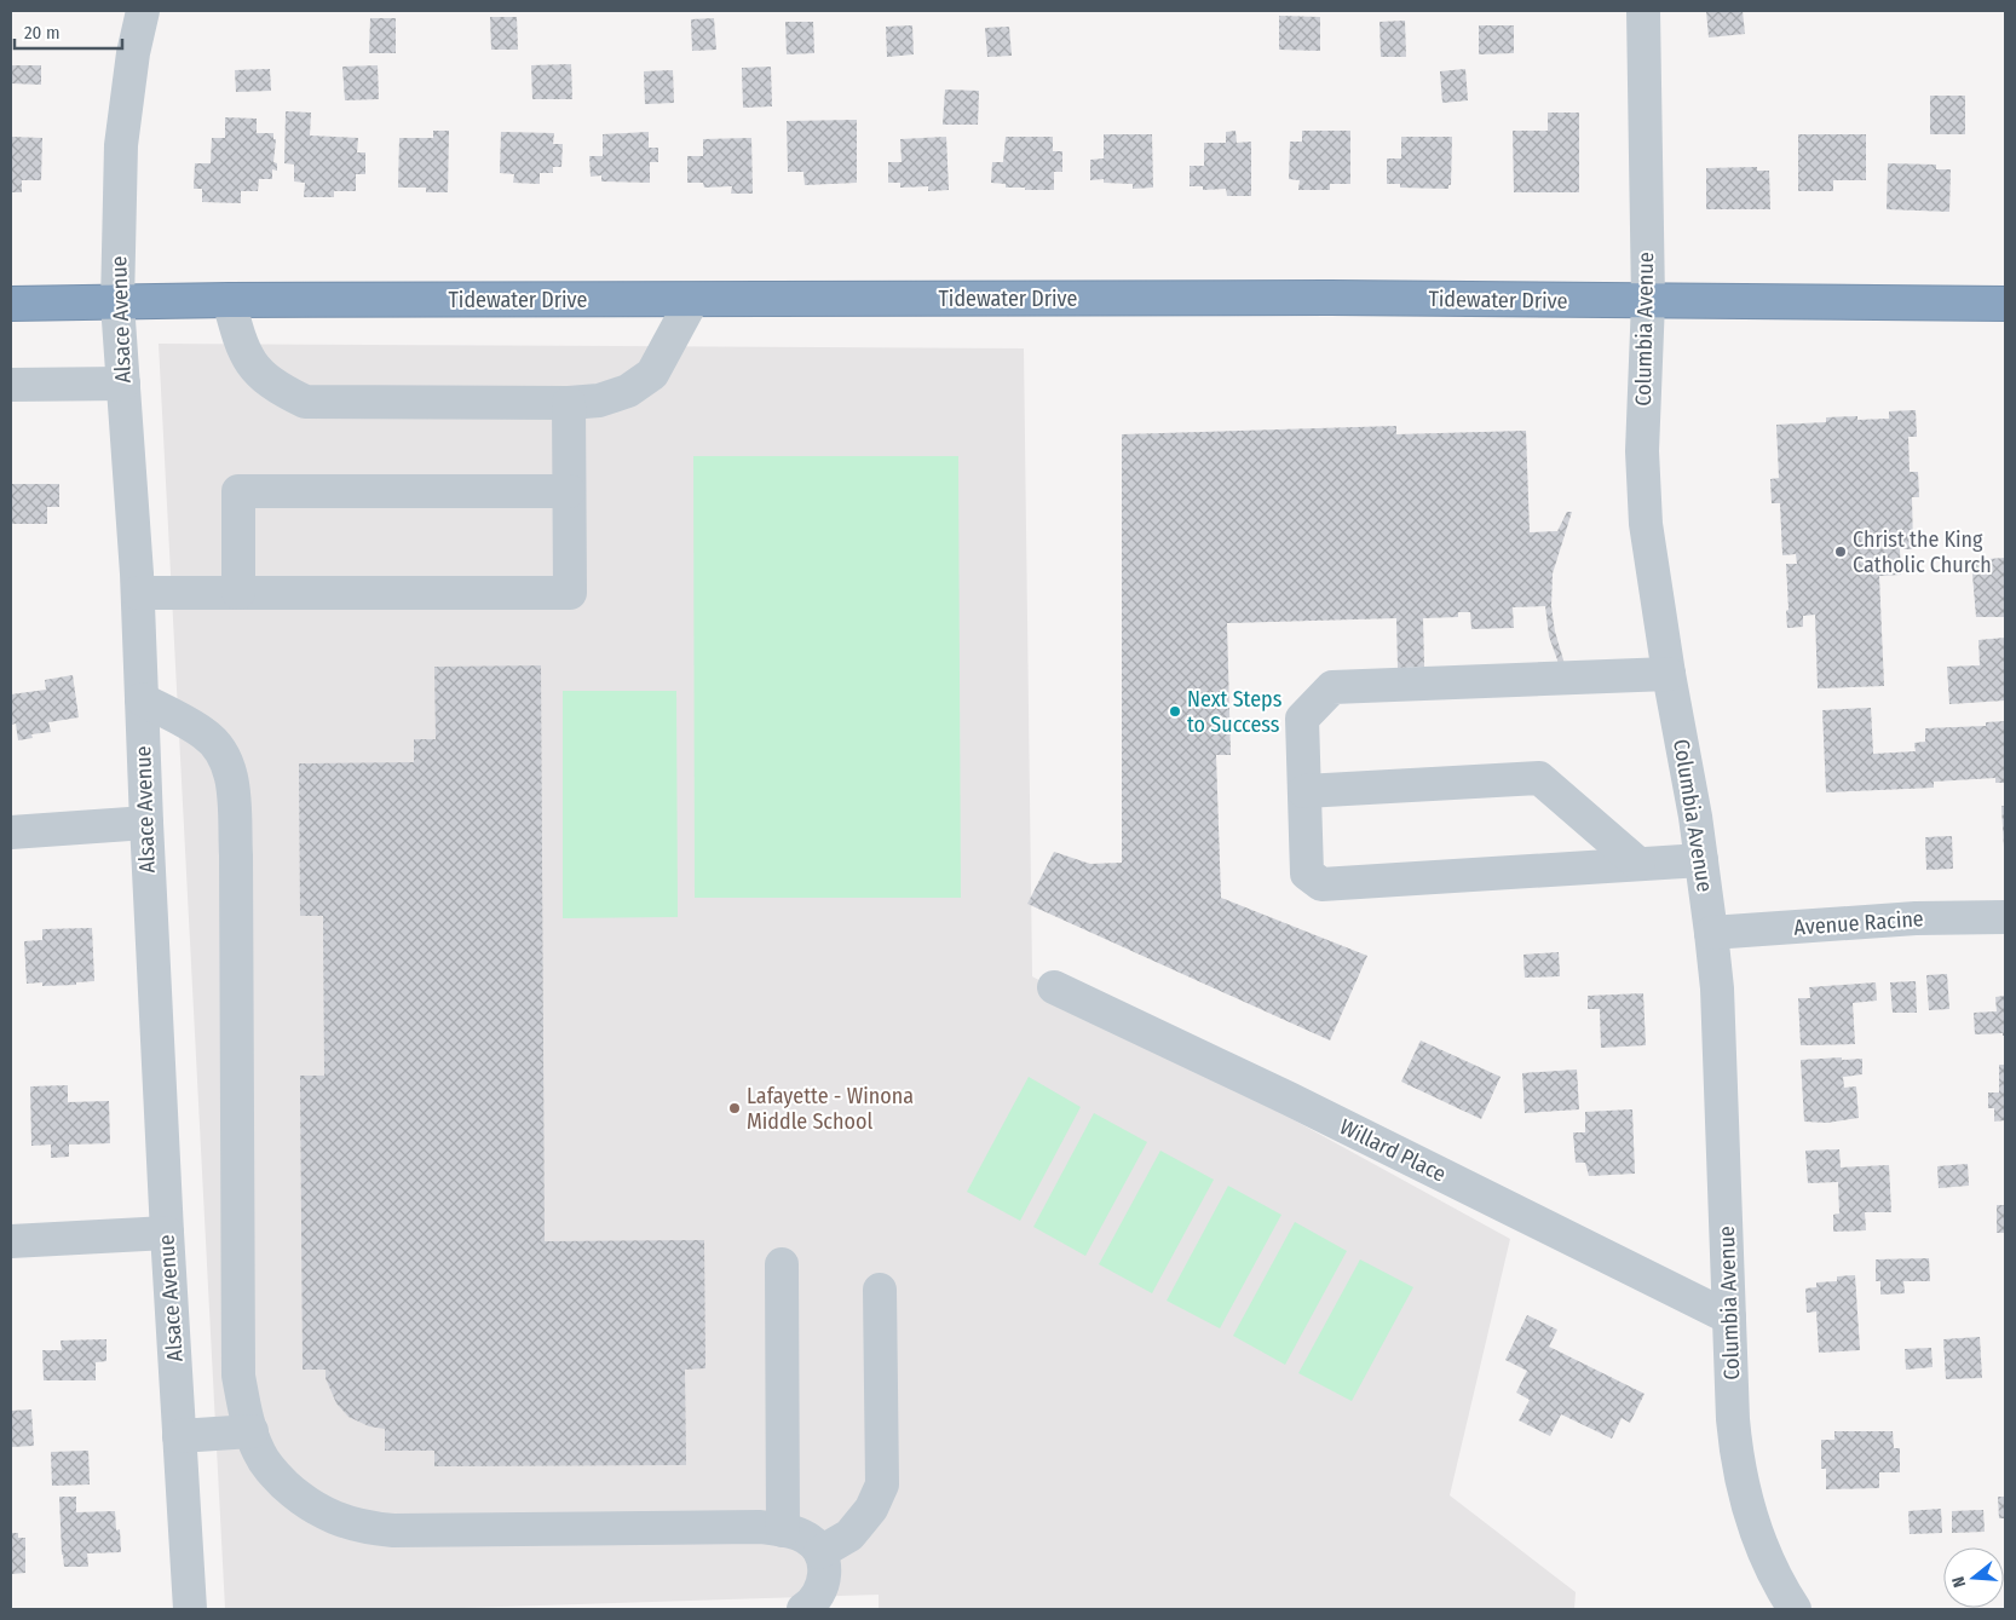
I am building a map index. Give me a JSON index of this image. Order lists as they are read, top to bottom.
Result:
{
  "streets": {
    "highway": ["Tidewater Drive"],
    "street": [
      "Alsace Avenue",
      "Columbia Avenue",
      "Avenue Racine",
      "Willard Place"
    ]
  },
  "crossings": [
    ["Tidewater Drive", "Alsace Avenue"],
    ["Tidewater Drive", "Columbia Avenue"],
    ["Columbia Avenue", "Avenue Racine"],
    ["Columbia Avenue", "Willard Place"]
  ],
  "places": ["Christ the King Catholic Church", "Next Steps to Success", "Lafayette - Winona Middle School"],
  "scale_bar": "20 m",
  "north": "left"
}
